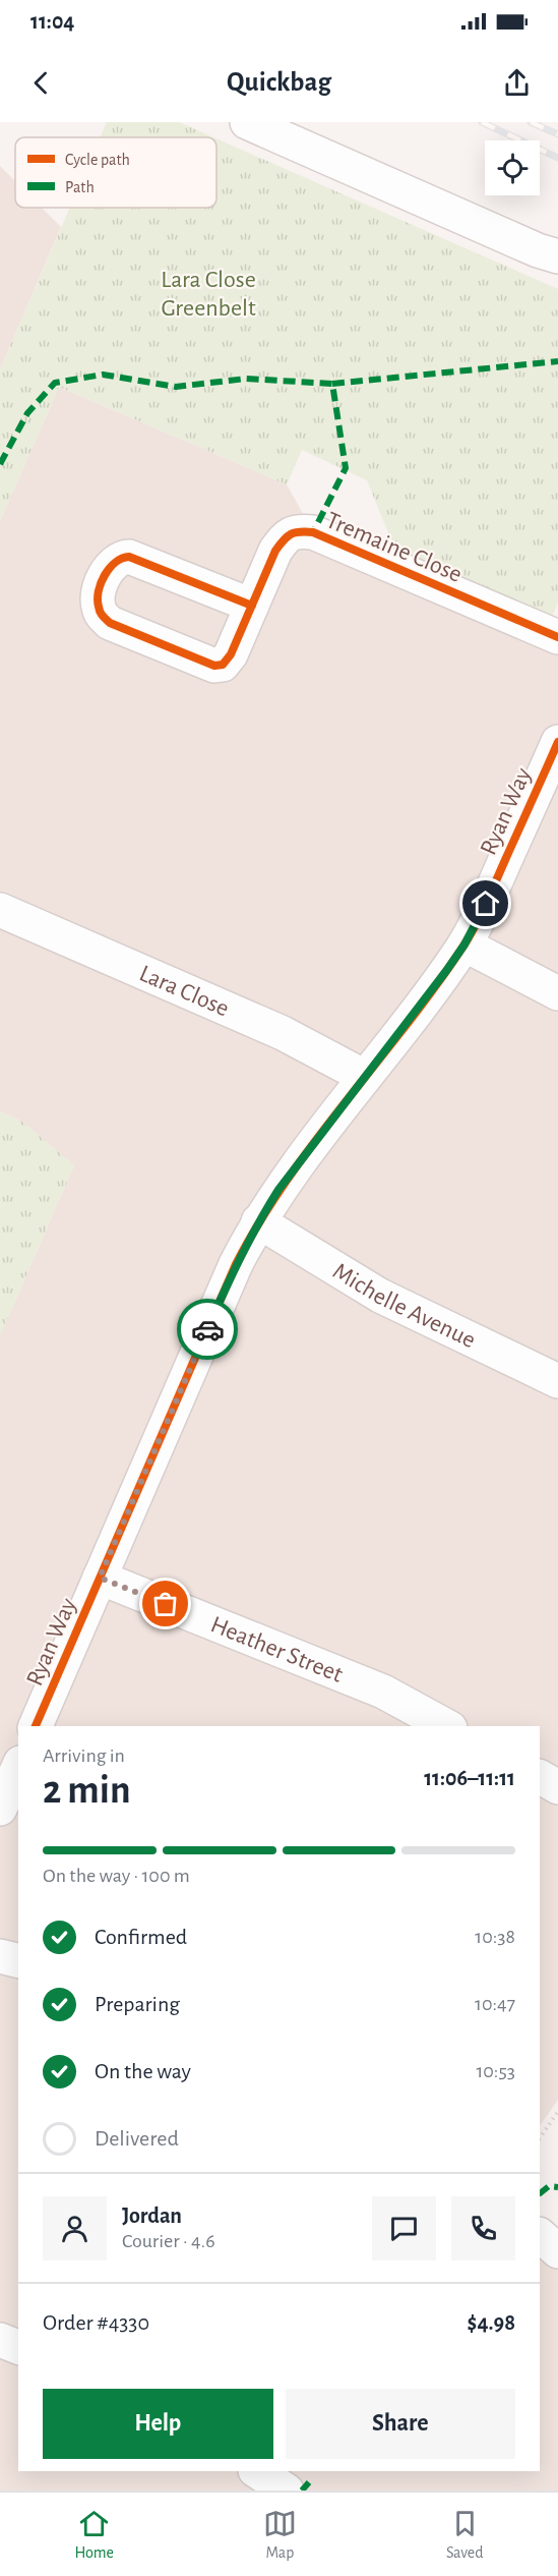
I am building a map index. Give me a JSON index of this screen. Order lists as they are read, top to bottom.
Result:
{
  "streets": {
    "street": [
      "Tremaine Close",
      "Ryan Way",
      "Lara Close",
      "Michelle Avenue",
      "Heather Street"
    ]
  },
  "crossings": [
    ["Ryan Way", "Lara Close"],
    ["Ryan Way", "Michelle Avenue"],
    ["Ryan Way", "Heather Street"]
  ],
  "parks": ["Lara Close Greenbelt"],
  "legend": ["Cycle path", "Path"],
  "page": {
    "status": "11:04",
    "header": "Quickbag",
    "heading": ["2 min", "Arriving in", "11:06–11:11"],
    "panel": [
      "Jordan",
      "Courier · 4.6",
      "Order #4330",
      "$4.98"
    ],
    "bar": "On the way · 100 m",
    "list": [
      ["Confirmed", "10:38"],
      ["Preparing", "10:47"],
      ["On the way", "10:53"],
      "Delivered"
    ],
    "buttons": ["Help", "Share"],
    "tabs": ["Home", "Map", "Saved"]
  }
}
